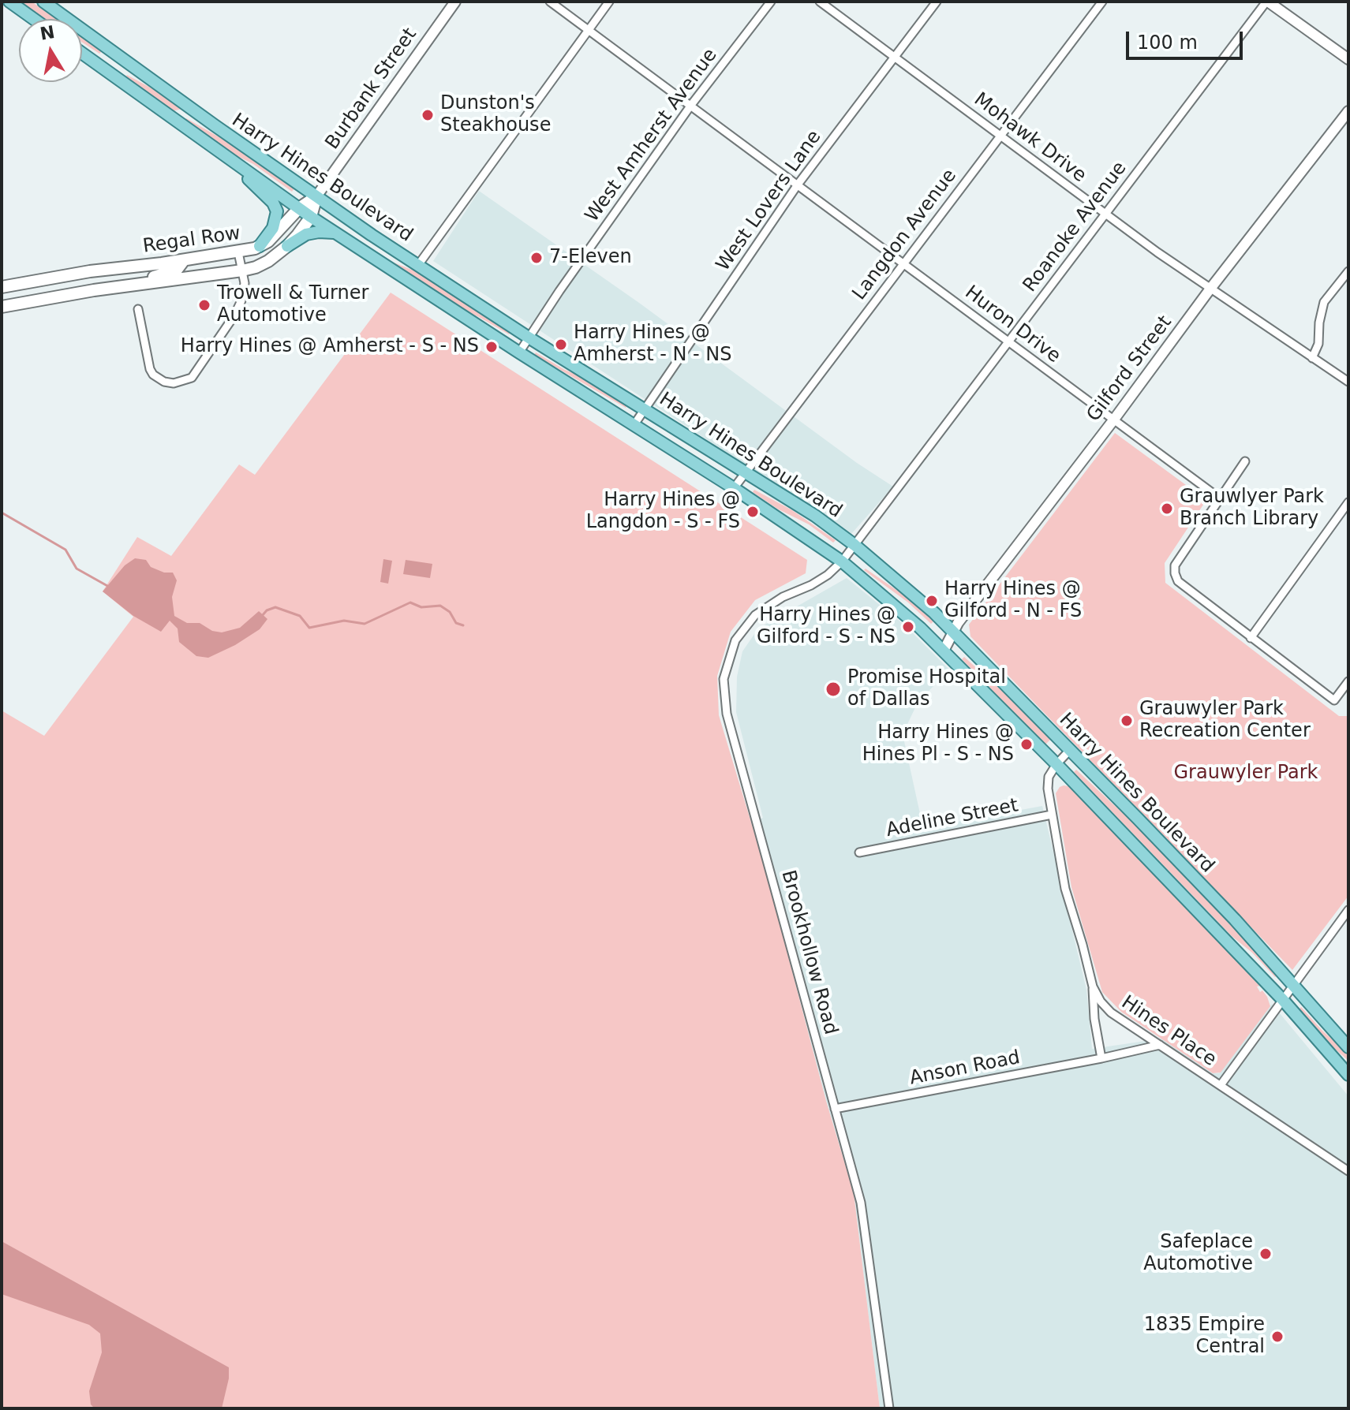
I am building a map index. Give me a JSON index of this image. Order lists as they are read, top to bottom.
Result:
{
  "streets": {
    "main road": ["Harry Hines Boulevard", "Regal Row"],
    "street": [
      "Burbank Street",
      "West Amherst Avenue",
      "Mohawk Drive",
      "West Lovers Lane",
      "Roanoke Avenue",
      "Langdon Avenue",
      "Huron Drive",
      "Gilford Street",
      "Adeline Street",
      "Brookhollow Road",
      "Hines Place",
      "Anson Road"
    ]
  },
  "crossings": [
    ["Burbank Street", "Harry Hines Boulevard"],
    ["Burbank Street", "Regal Row"],
    ["West Amherst Avenue", "Harry Hines Boulevard"],
    ["West Amherst Avenue", "Huron Drive"],
    ["Mohawk Drive", "West Lovers Lane"],
    ["Mohawk Drive", "Roanoke Avenue"],
    ["Mohawk Drive", "Langdon Avenue"],
    ["Mohawk Drive", "Gilford Street"],
    ["Harry Hines Boulevard", "West Lovers Lane"],
    ["Harry Hines Boulevard", "Roanoke Avenue"],
    ["Harry Hines Boulevard", "Langdon Avenue"],
    ["Harry Hines Boulevard", "Regal Row"],
    ["Harry Hines Boulevard", "Gilford Street"],
    ["Harry Hines Boulevard", "Brookhollow Road"],
    ["Harry Hines Boulevard", "Hines Place"],
    ["West Lovers Lane", "Huron Drive"],
    ["Roanoke Avenue", "Huron Drive"],
    ["Roanoke Avenue", "Brookhollow Road"],
    ["Langdon Avenue", "Huron Drive"],
    ["Huron Drive", "Gilford Street"],
    ["Adeline Street", "Hines Place"],
    ["Brookhollow Road", "Anson Road"],
    ["Hines Place", "Anson Road"]
  ],
  "parks": ["Grauwyler Park"],
  "places": [
    "Dunston's Steakhouse",
    "7-Eleven",
    "Trowell & Turner Automotive",
    "Harry Hines @ Amherst - N - NS",
    "Harry Hines @ Amherst - S - NS",
    "Grauwlyer Park Branch Library",
    "Harry Hines @ Langdon - S - FS",
    "Harry Hines @ Gilford - N - FS",
    "Harry Hines @ Gilford - S - NS",
    "Promise Hospital of Dallas",
    "Grauwyler Park Recreation Center",
    "Harry Hines @ Hines Pl - S - NS",
    "Safeplace Automotive",
    "1835 Empire Central"
  ],
  "scale_bar": "100 m",
  "north": "top"
}
